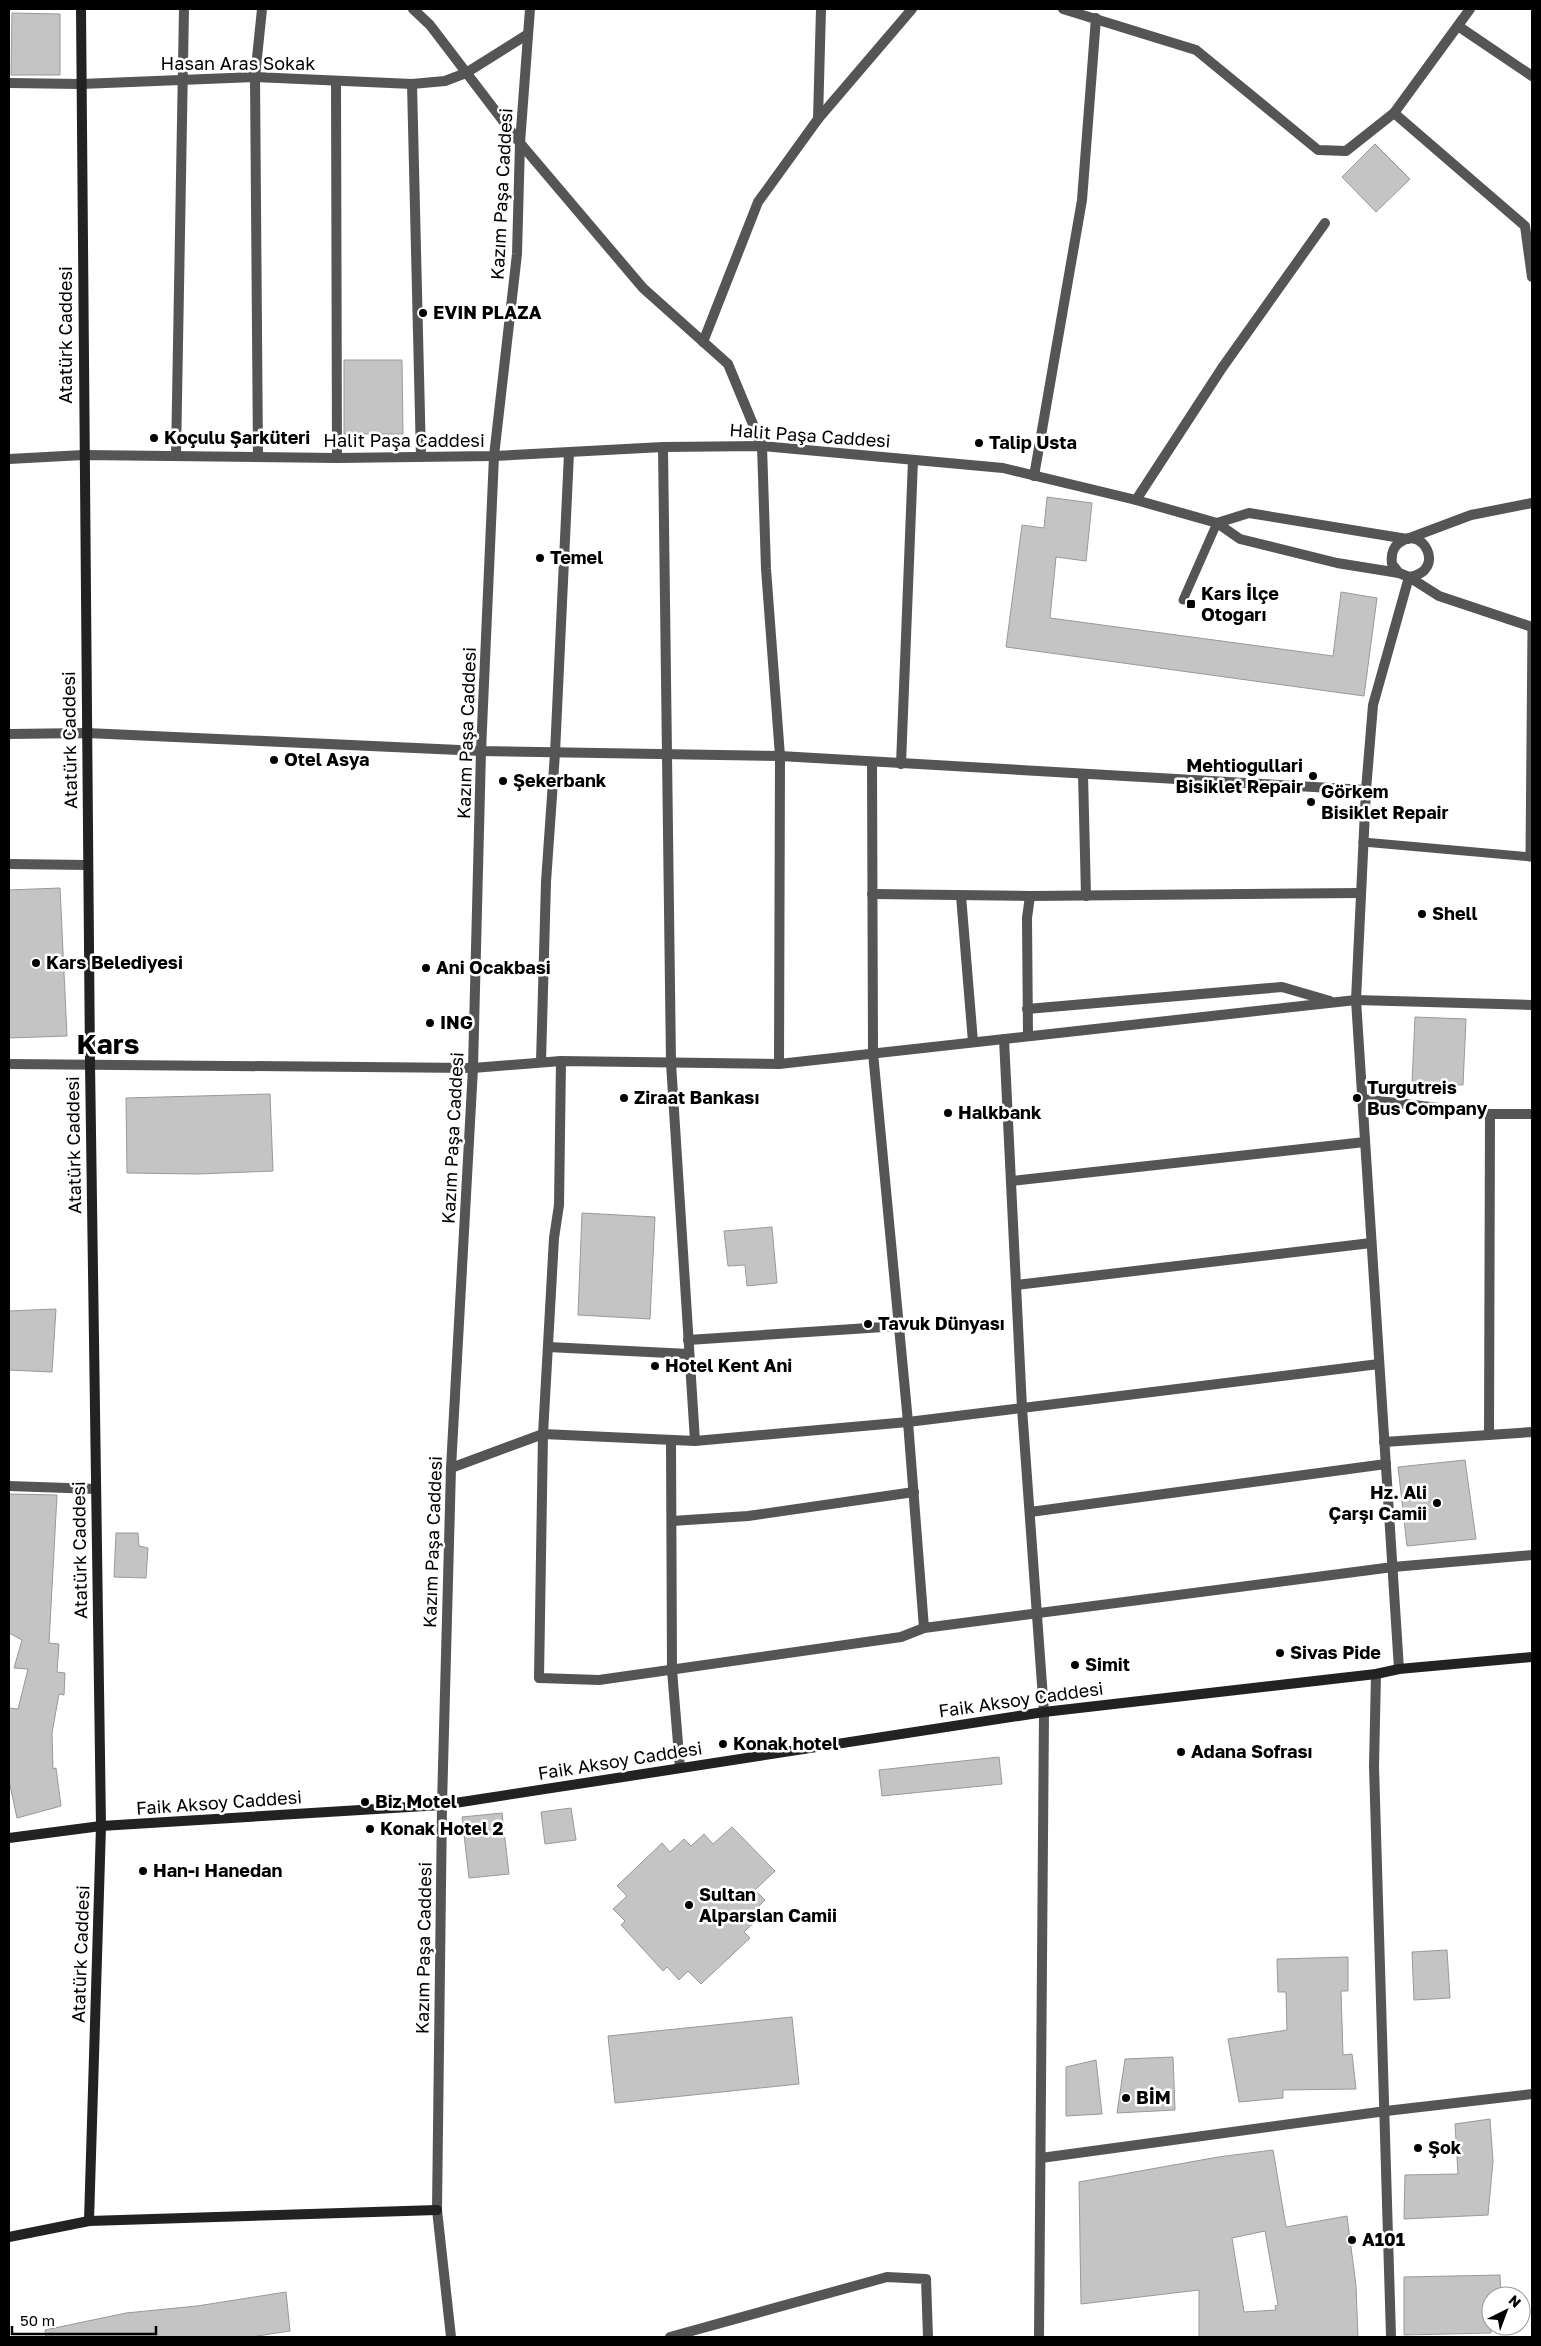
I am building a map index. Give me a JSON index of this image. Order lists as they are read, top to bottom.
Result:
{
  "streets": {
    "street": [
      "Hasan Aras Sokak",
      "Kazım Paşa Caddesi",
      "Atatürk Caddesi",
      "Halit Paşa Caddesi",
      "Faik Aksoy Caddesi"
    ]
  },
  "crossings": [
    ["Hasan Aras Sokak", "Kazım Paşa Caddesi"],
    ["Hasan Aras Sokak", "Atatürk Caddesi"],
    ["Kazım Paşa Caddesi", "Halit Paşa Caddesi"],
    ["Kazım Paşa Caddesi", "Faik Aksoy Caddesi"],
    ["Atatürk Caddesi", "Halit Paşa Caddesi"],
    ["Atatürk Caddesi", "Faik Aksoy Caddesi"]
  ],
  "districts": ["Kars"],
  "places": {
    "other": [
      "EVIN PLAZA",
      "Koçulu Şarküteri",
      "Talip Usta",
      "Temel",
      "Otel Asya",
      "Mehtiogullari Bisiklet Repair",
      "Şekerbank",
      "Görkem Bisiklet Repair",
      "Shell",
      "Kars Belediyesi",
      "Ani Ocakbasi",
      "ING",
      "Ziraat Bankası",
      "Turgutreis Bus Company",
      "Halkbank",
      "Tavuk Dünyası",
      "Hotel Kent Ani",
      "Hz. Ali Çarşı Camii",
      "Sivas Pide",
      "Simit",
      "Konak hotel",
      "Adana Sofrası",
      "Biz Motel",
      "Konak Hotel 2",
      "Han-ı Hanedan",
      "Sultan Alparslan Camii",
      "BİM",
      "Şok",
      "A101"
    ],
    "transit": ["Kars İlçe Otogarı"]
  },
  "scale_bar": "50 m",
  "north": "top right"
}
